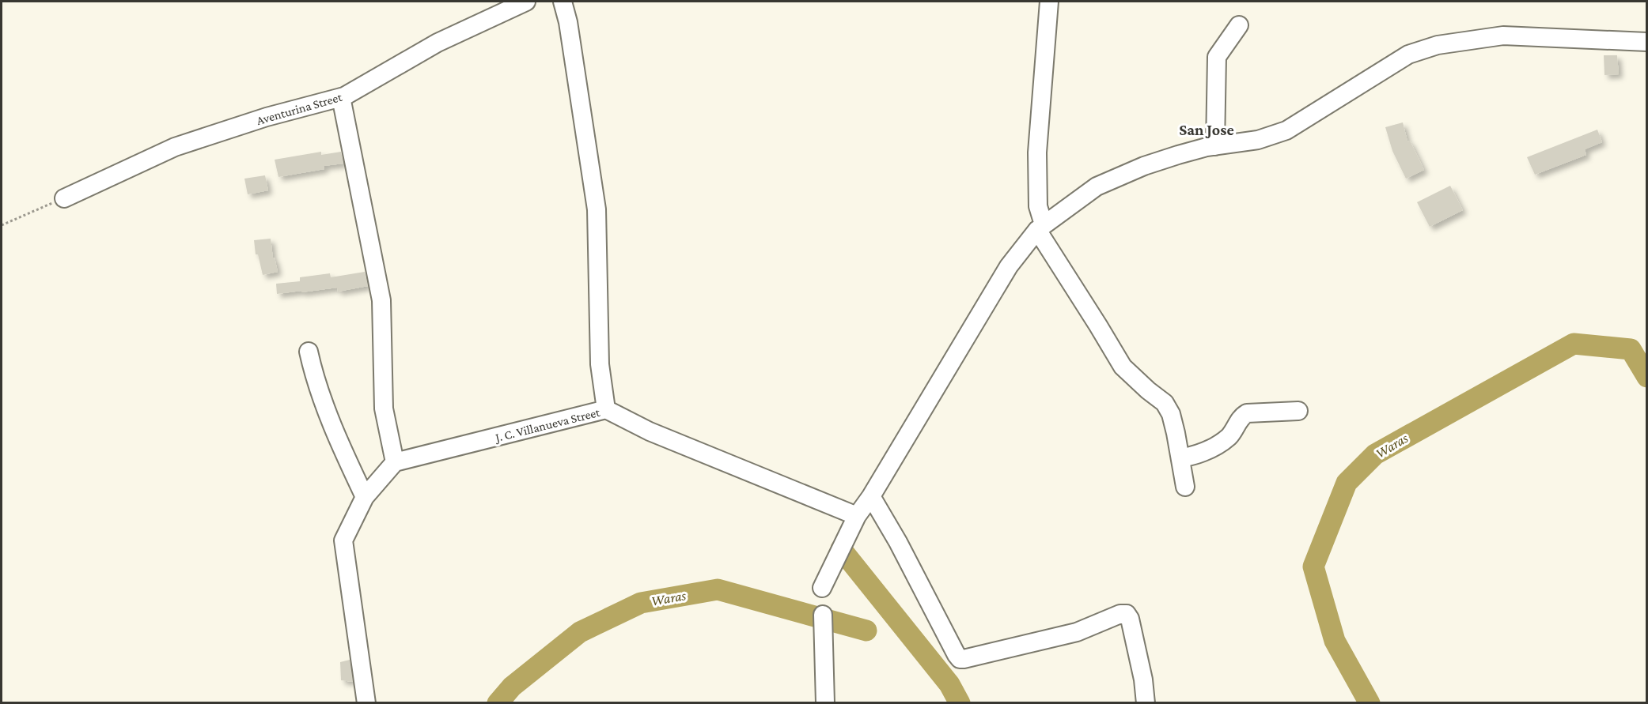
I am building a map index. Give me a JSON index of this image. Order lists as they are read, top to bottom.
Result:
{
  "streets": {
    "street": ["Aventurina Street", "J. C. Villanueva Street"]
  },
  "districts": ["San Jose"],
  "water": ["Waras"]
}
